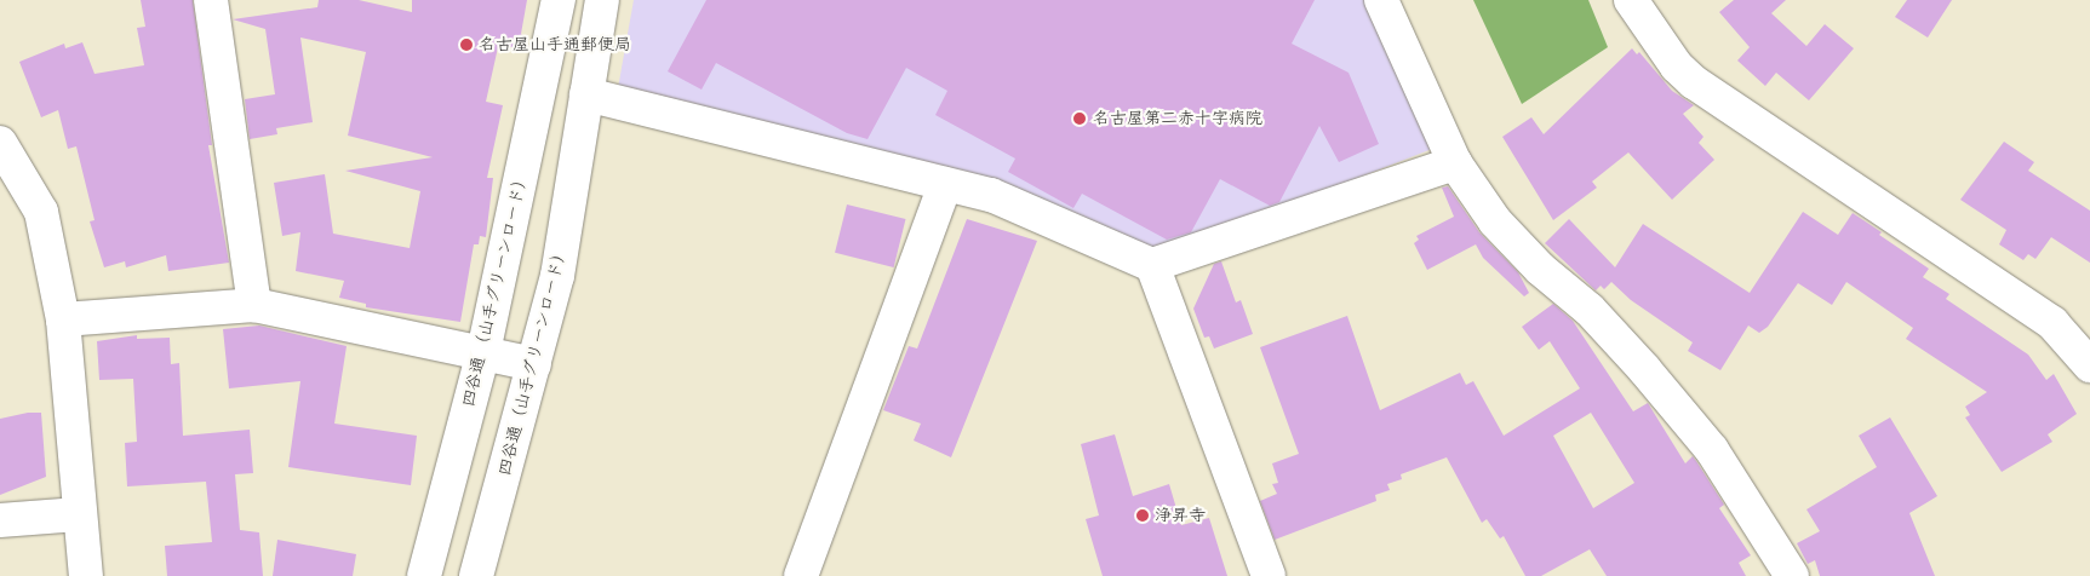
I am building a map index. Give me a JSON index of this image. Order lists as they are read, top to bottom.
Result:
{
  "streets": {
    "street": ["四谷通 （山手グリーンロード）", "四谷通（山手グリーンロード）"]
  },
  "places": ["名古屋山手通郵便局", "名古屋第二赤十字病院", "浄昇寺"]
}
